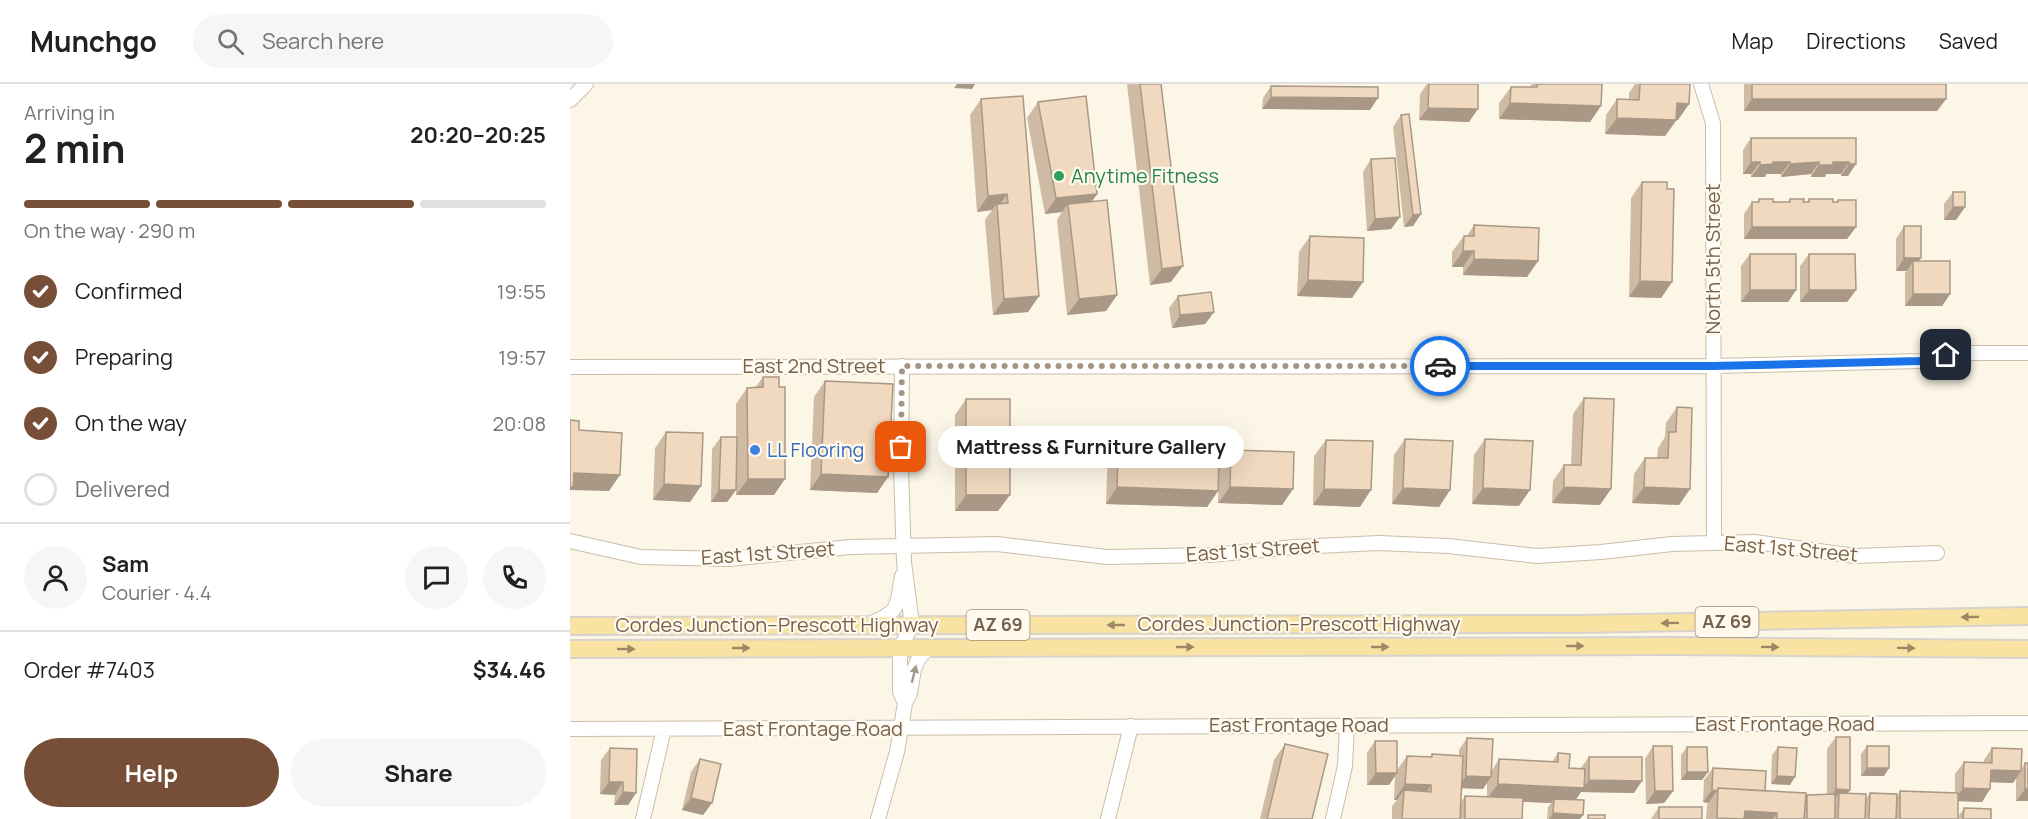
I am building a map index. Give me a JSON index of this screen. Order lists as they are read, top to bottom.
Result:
{
  "streets": {
    "main road": ["AZ 69", "Cordes Junction–Prescott Highway"],
    "street": [
      "North 5th Street",
      "East 2nd Street",
      "East 1st Street",
      "East Frontage Road"
    ]
  },
  "crossings": [
    ["North 5th Street", "East 2nd Street"],
    ["North 5th Street", "East 1st Street"]
  ],
  "places": ["Anytime Fitness", "Mattress & Furniture Gallery", "LL Flooring"],
  "page": {
    "header": "Munchgo",
    "search": "Search here",
    "nav": ["Map", "Directions", "Saved"],
    "heading": ["2 min", "Arriving in", "20:20–20:25"],
    "panel": [
      "Sam",
      "Courier · 4.4",
      "Order #7403",
      "$34.46"
    ],
    "bar": "On the way · 290 m",
    "list": [
      ["Confirmed", "19:55"],
      ["Preparing", "19:57"],
      ["On the way", "20:08"],
      "Delivered"
    ],
    "bubble": "Mattress & Furniture Gallery",
    "buttons": ["Help", "Share"]
  }
}
